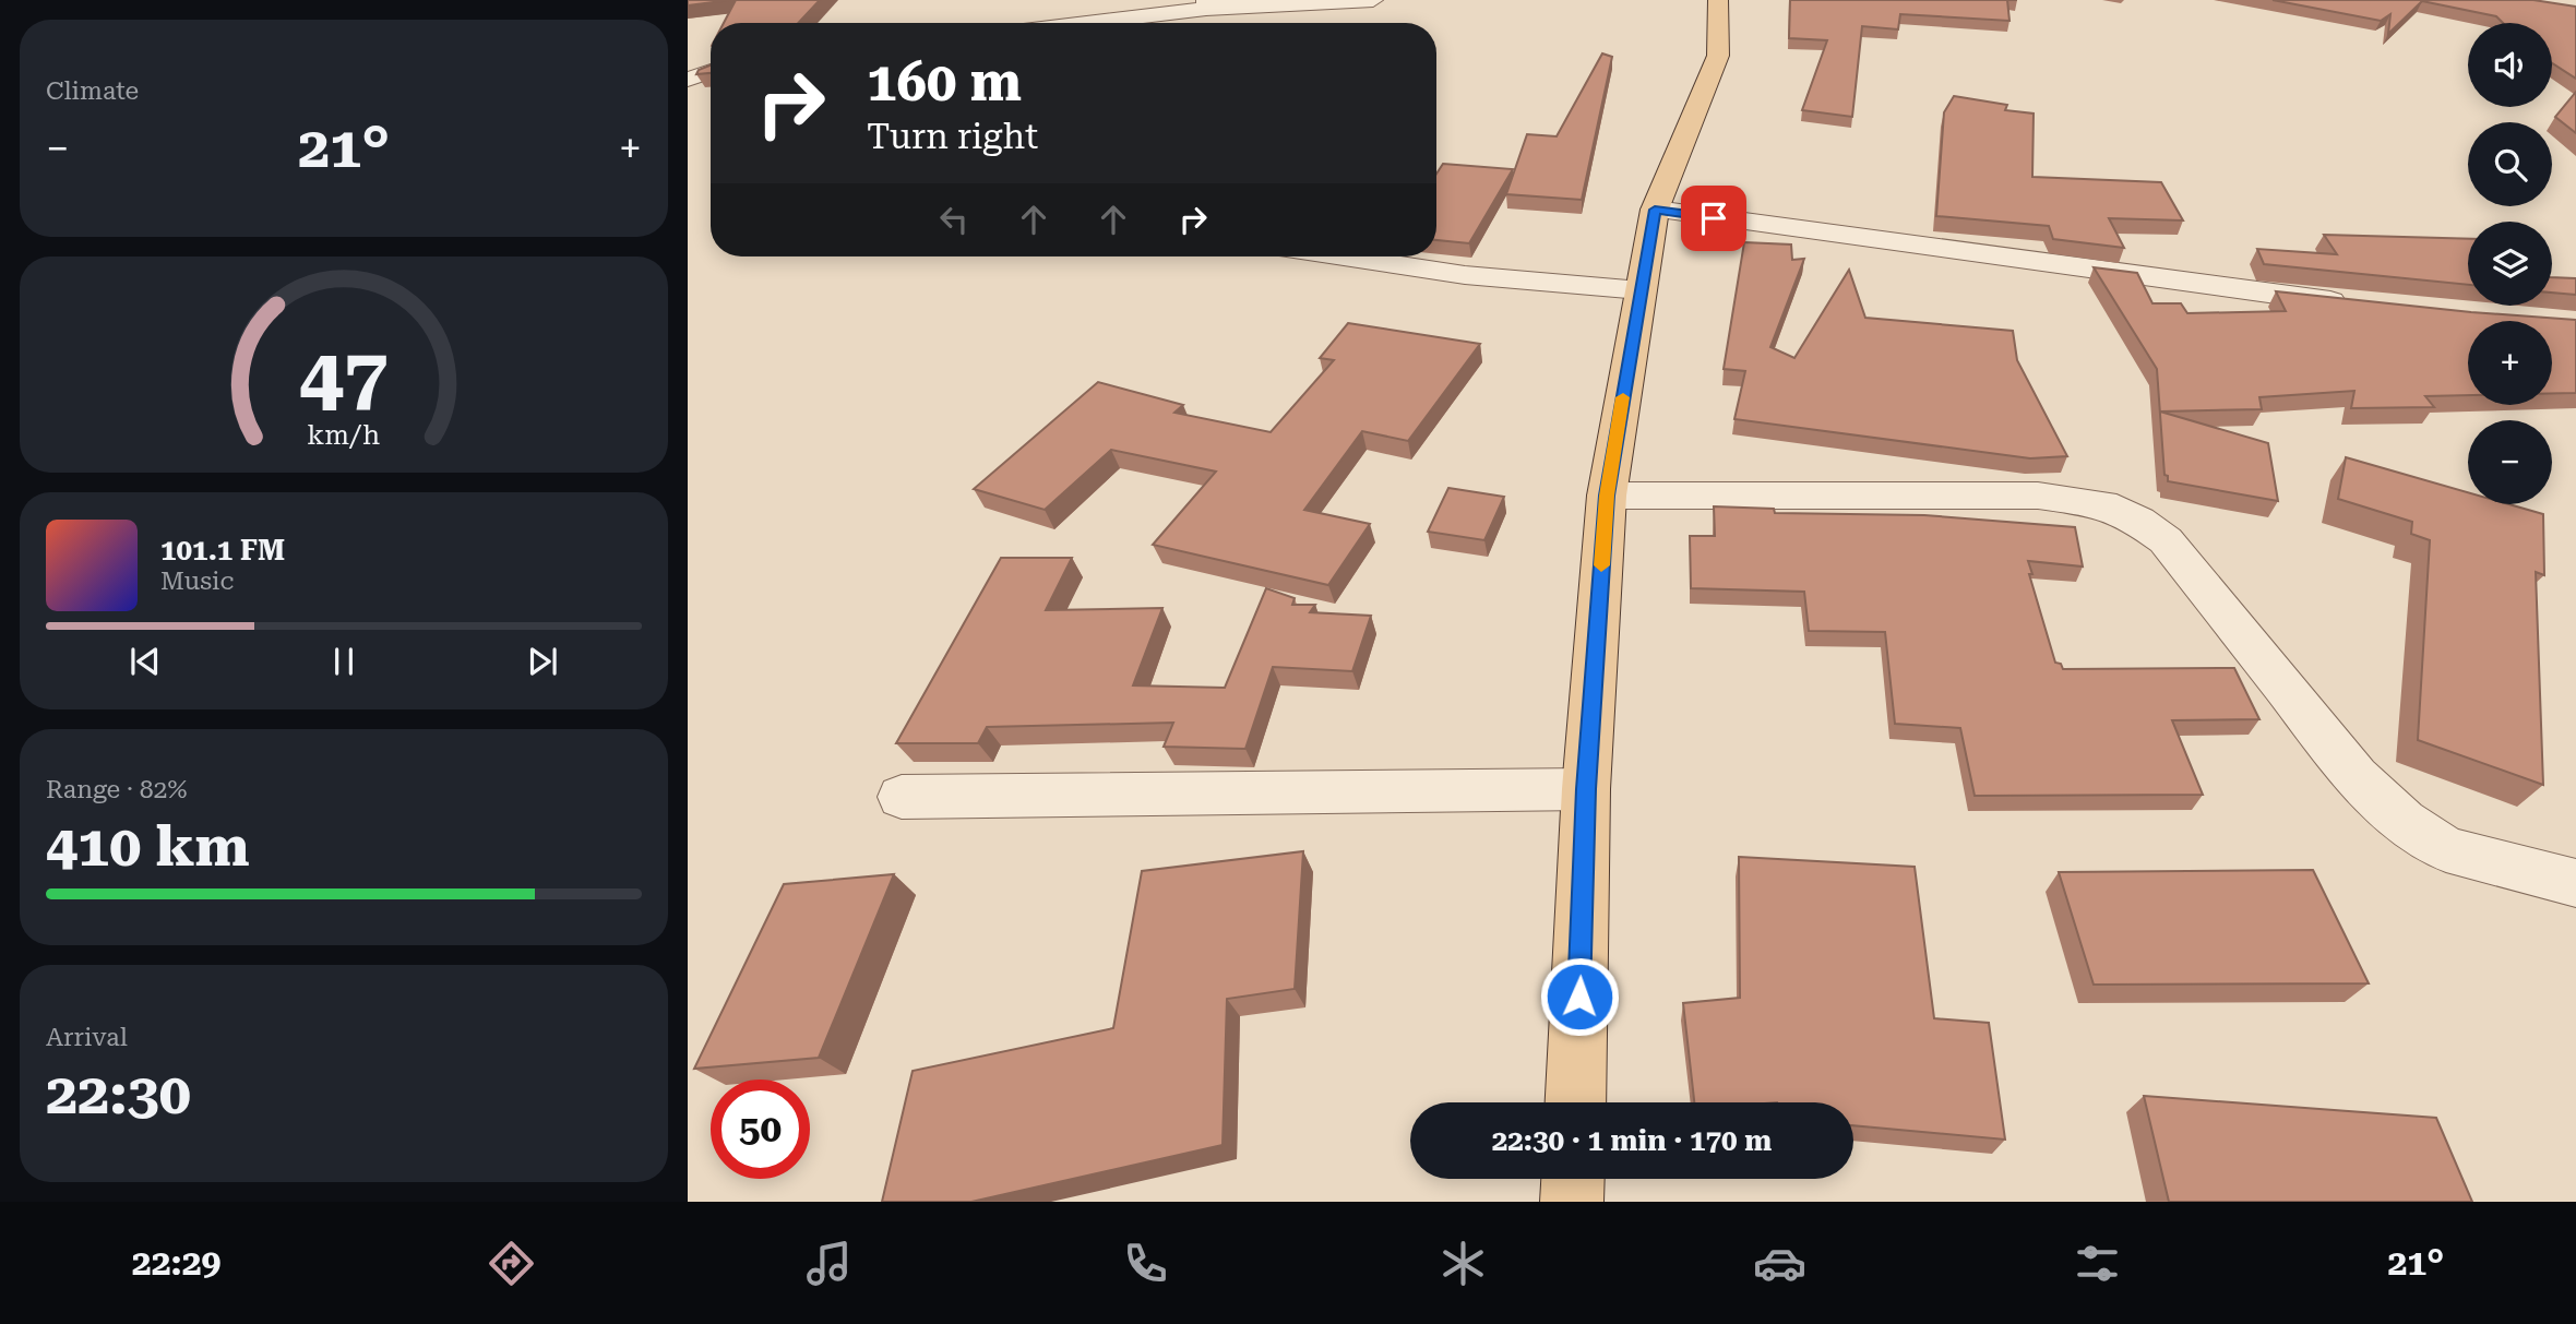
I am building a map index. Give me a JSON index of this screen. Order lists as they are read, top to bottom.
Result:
{
  "page": {
    "tile": [
      "Climate",
      ["Range · 82%", "410 km"],
      ["Arrival", "22:30"]
    ],
    "map_buttons": ["+", "−"],
    "turn": ["160 m", "Turn right"],
    "heat": ["−", "21°", "+"],
    "song": ["101.1 FM", "Music"],
    "limit": "50",
    "trip": "22:30 · 1 min · 170 m",
    "tabs": ["22:29", "21°"],
    "gauge": ["47", "km/h"]
  }
}
